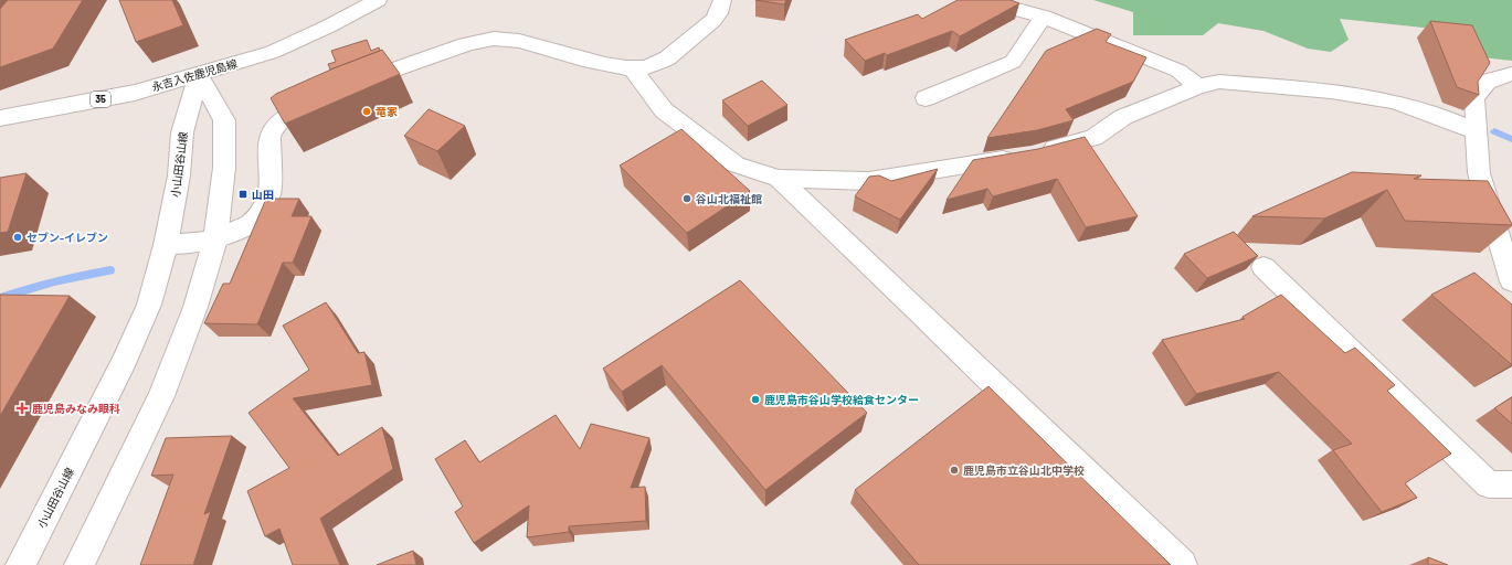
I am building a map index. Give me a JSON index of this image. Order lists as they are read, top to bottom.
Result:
{
  "streets": {
    "street": ["永吉入佐鹿児島線", "35", "小山田谷山線"]
  },
  "crossings": [
    ["永吉入佐鹿児島線", "小山田谷山線"]
  ],
  "places": {
    "other": [
      "竜家",
      "谷山北福祉館",
      "セブン-イレブン",
      "鹿児島市谷山学校給食センター",
      "鹿児島市立谷山北中学校"
    ],
    "transit": ["山田"],
    "health": ["鹿児島みなみ眼科"]
  }
}
